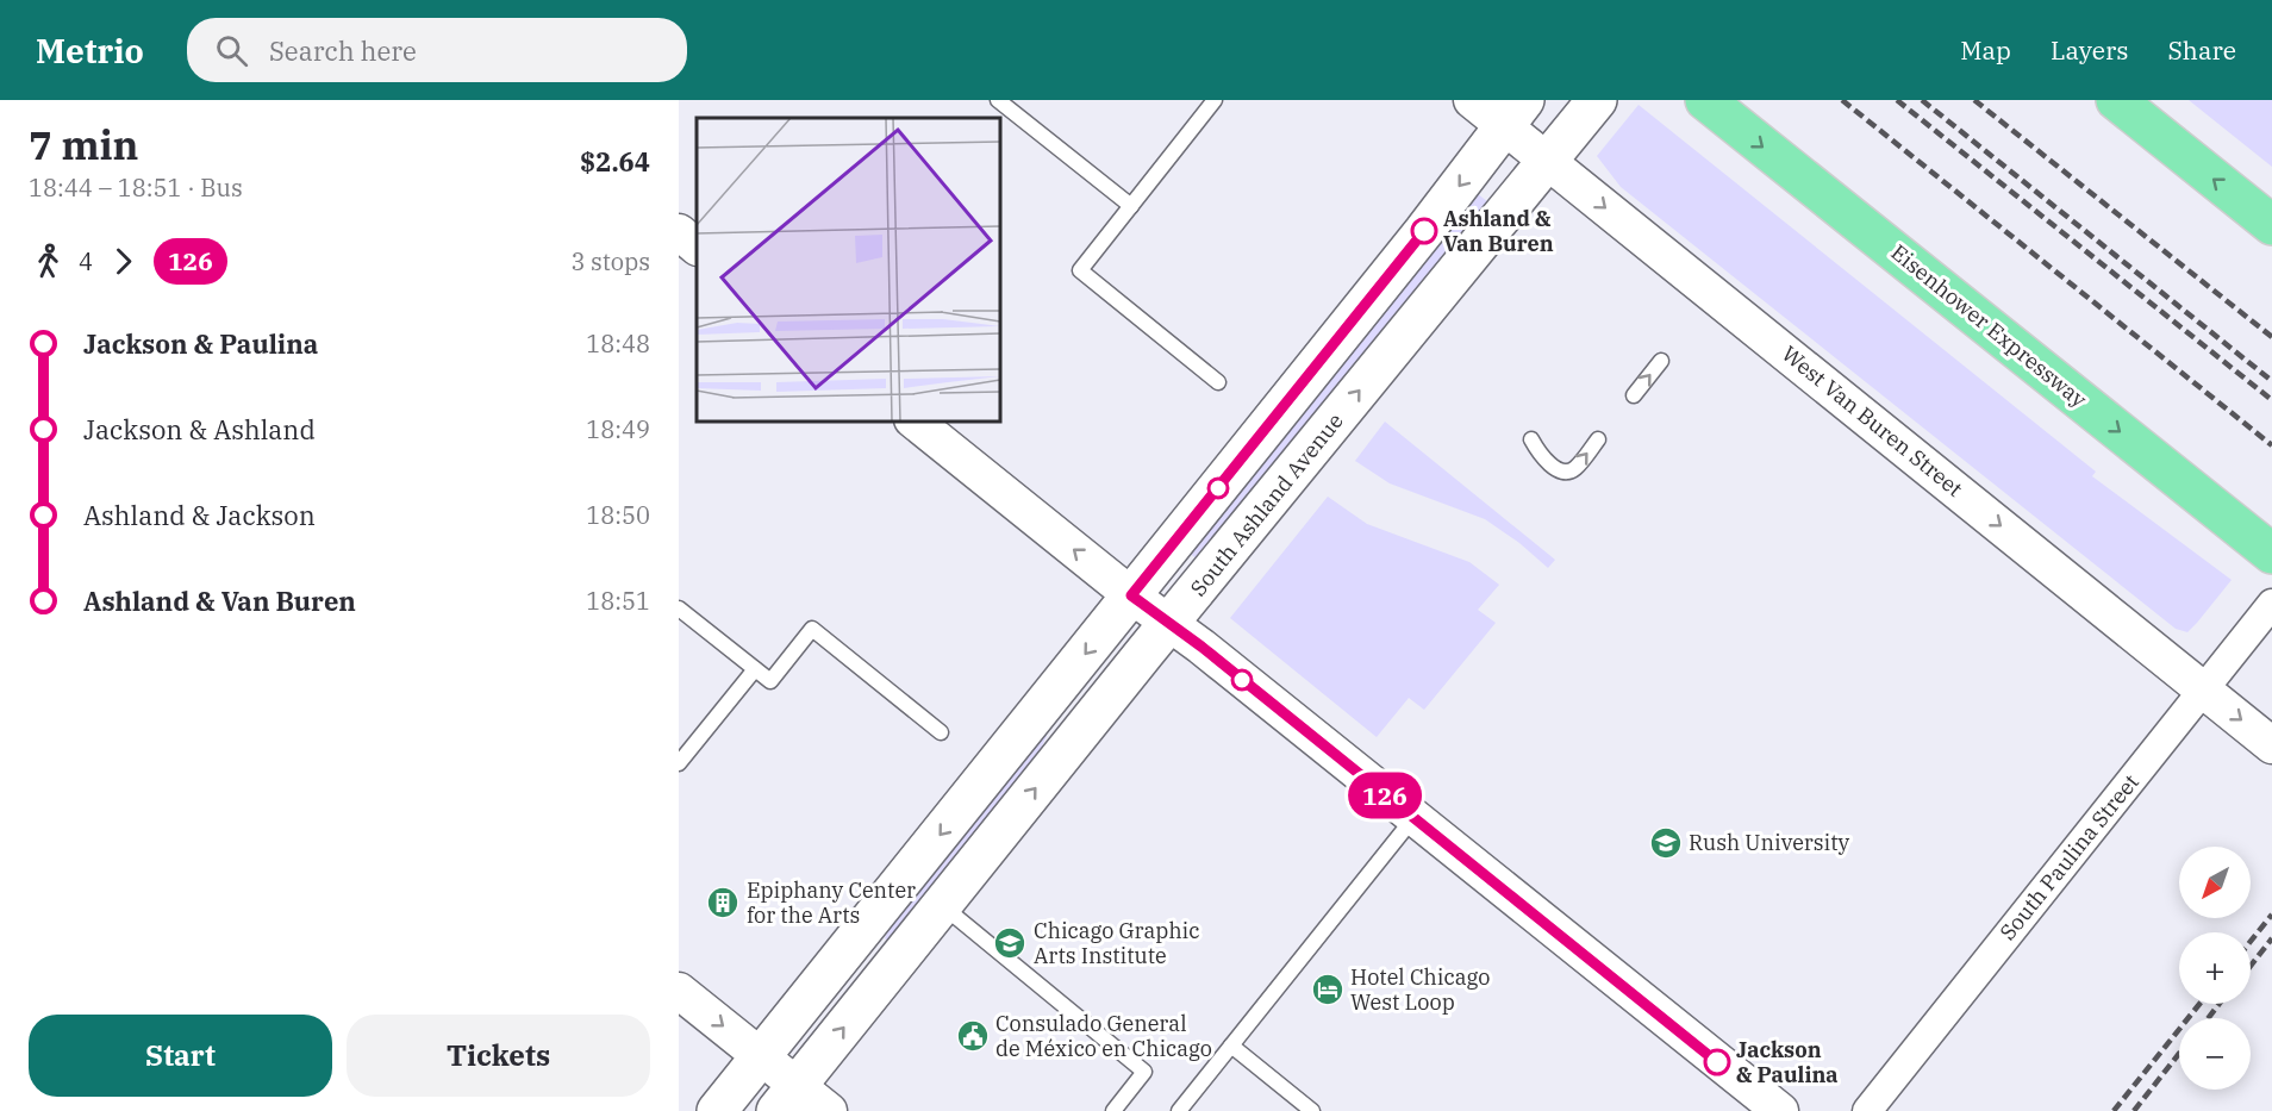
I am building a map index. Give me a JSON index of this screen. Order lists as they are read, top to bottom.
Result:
{
  "streets": {
    "highway": ["Eisenhower Expressway"],
    "main road": ["South Ashland Avenue"],
    "street": ["West Van Buren Street", "South Paulina Street"]
  },
  "crossings": [
    ["West Van Buren Street", "South Ashland Avenue"],
    ["West Van Buren Street", "South Paulina Street"]
  ],
  "one_way": ["Eisenhower Expressway", "West Van Buren Street"],
  "places": {
    "other": ["Ashland & Van Buren", "Jackson & Paulina"],
    "school or university": ["Rush University", "Chicago Graphic Arts Institute"],
    "building": ["Epiphany Center for the Arts"],
    "hotel": ["Hotel Chicago West Loop"],
    "public building": ["Consulado General de México en Chicago"]
  },
  "lines": ["bus line 126"],
  "north": "bottom left",
  "page": {
    "header": "Metrio",
    "search": "Search here",
    "nav": ["Map", "Layers", "Share"],
    "heading": ["7 min", "18:44 – 18:51 · Bus", "$2.64"],
    "on_map": "126",
    "legs": ["4", "126", "3 stops"],
    "list": [
      {
        "name": "Jackson & Paulina",
        "value": "18:48"
      },
      {
        "name": "Jackson & Ashland",
        "value": "18:49"
      },
      {
        "name": "Ashland & Jackson",
        "value": "18:50"
      },
      {
        "name": "Ashland & Van Buren",
        "value": "18:51"
      }
    ],
    "map_buttons": ["+", "−"],
    "buttons": ["Start", "Tickets"]
  }
}
